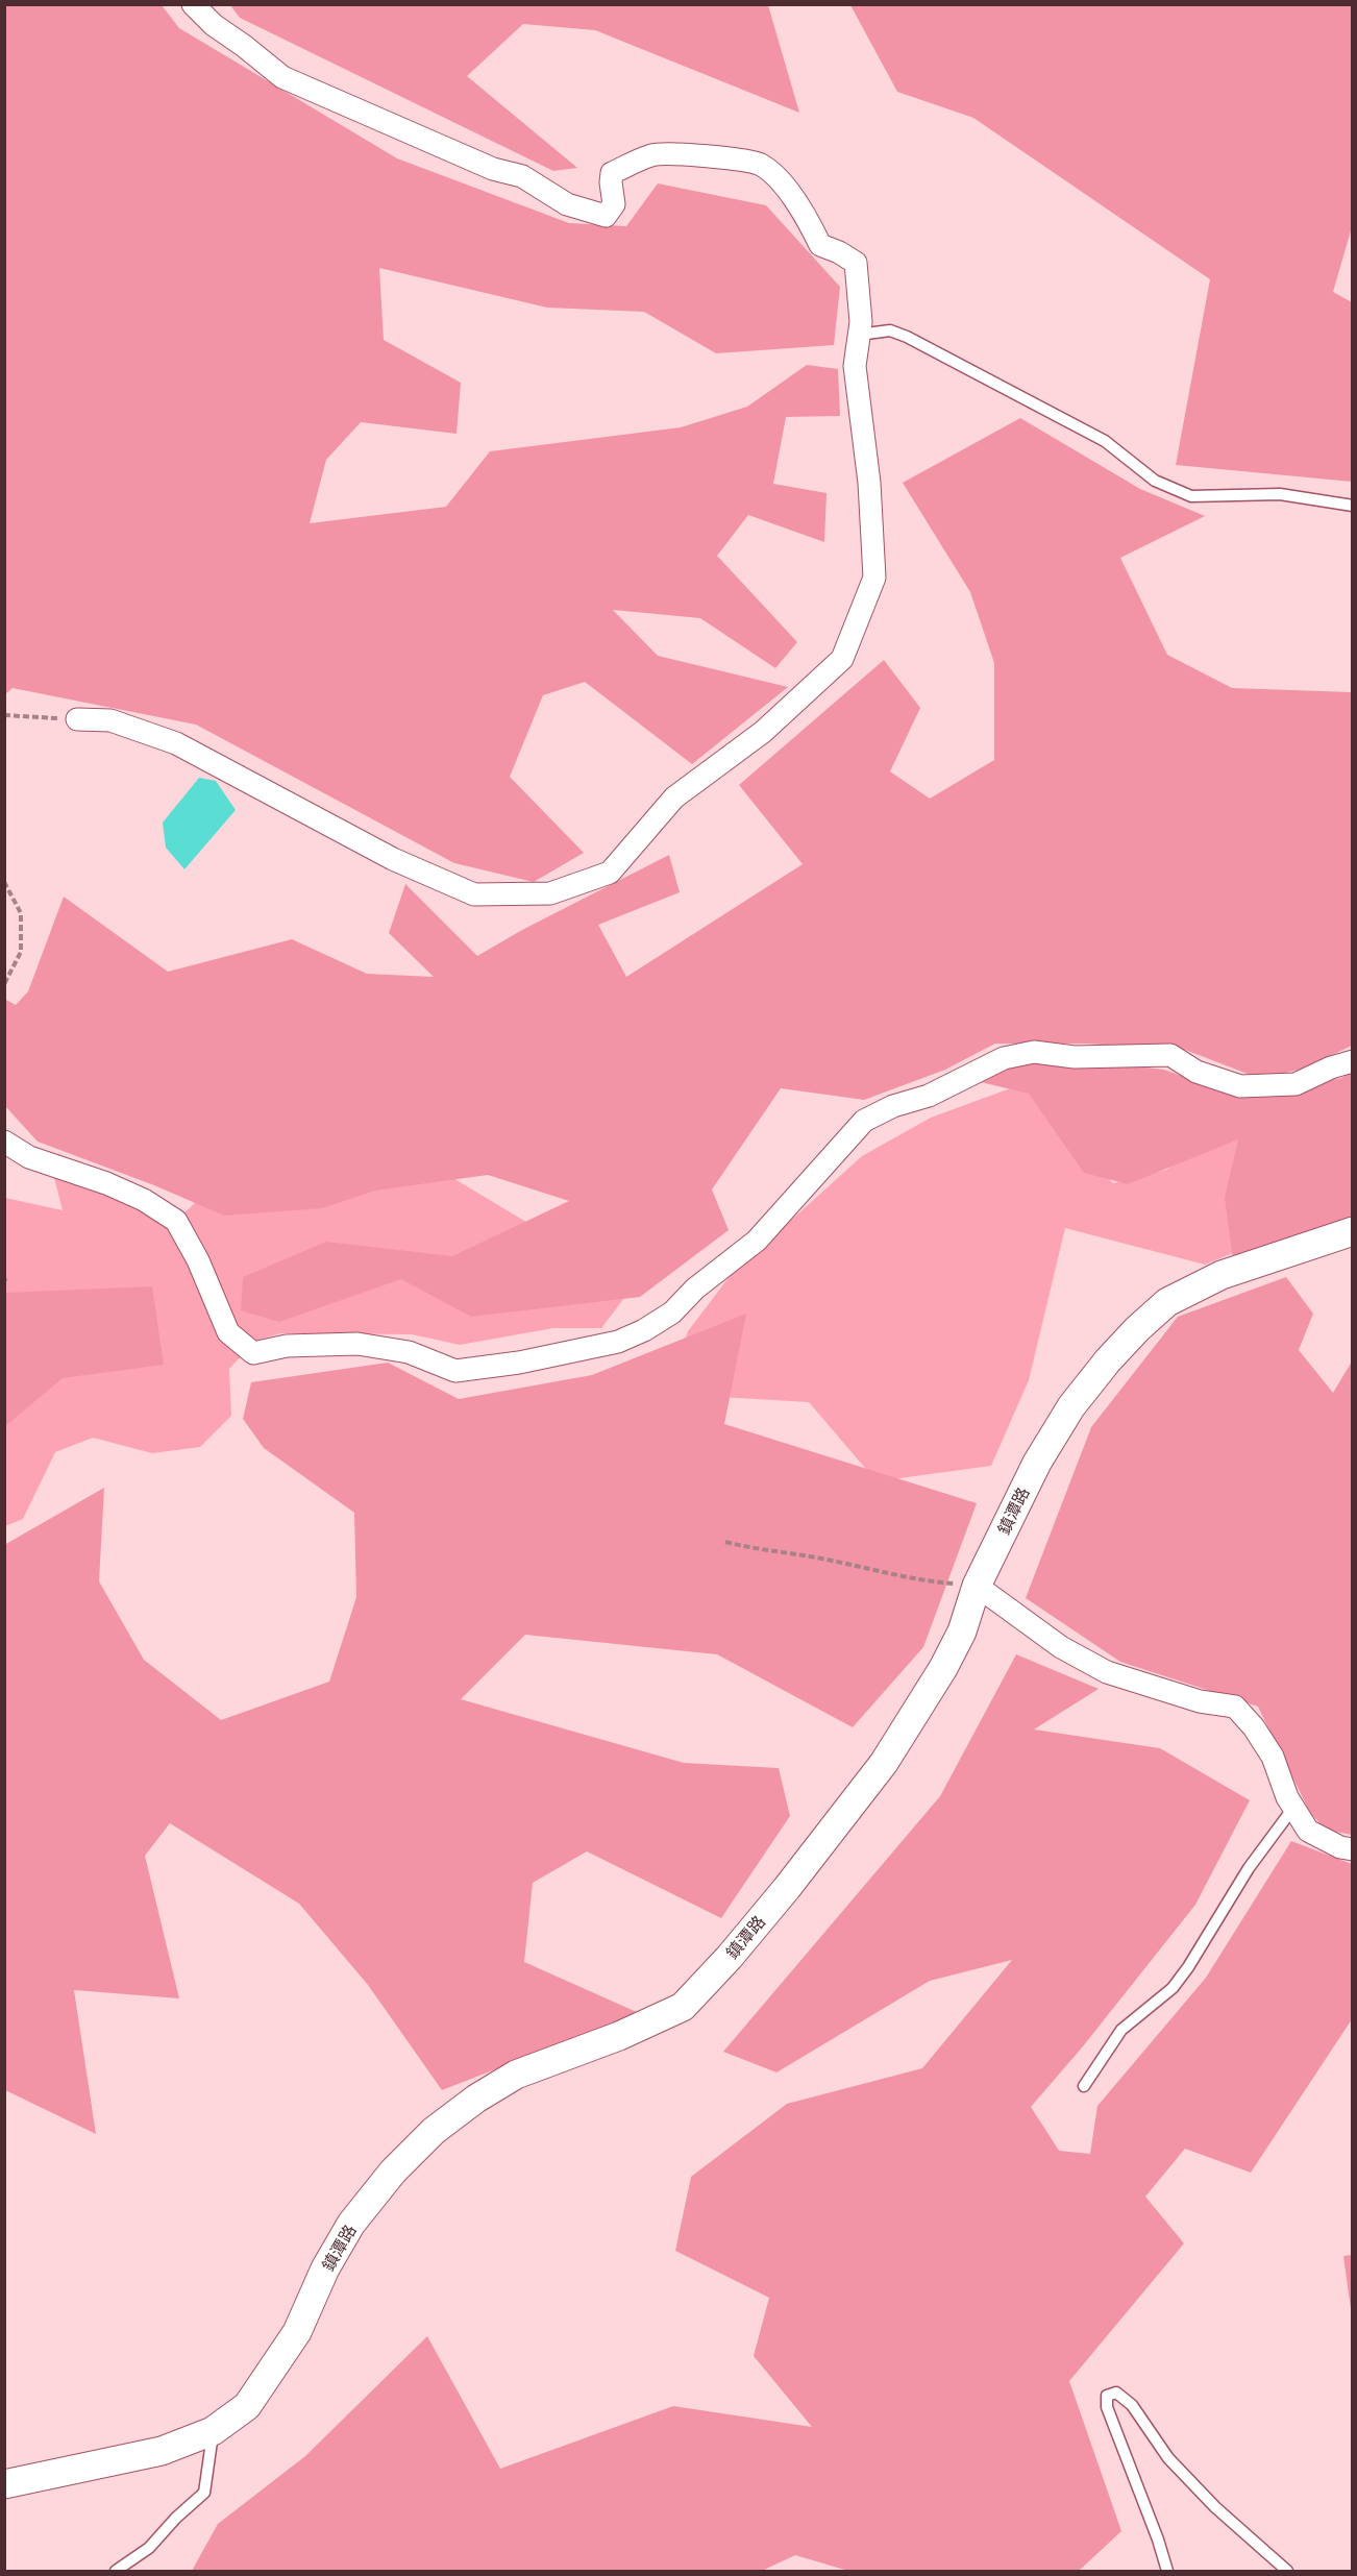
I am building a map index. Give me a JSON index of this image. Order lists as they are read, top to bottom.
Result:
{
  "streets": {
    "street": ["鎮潭路"]
  }
}
